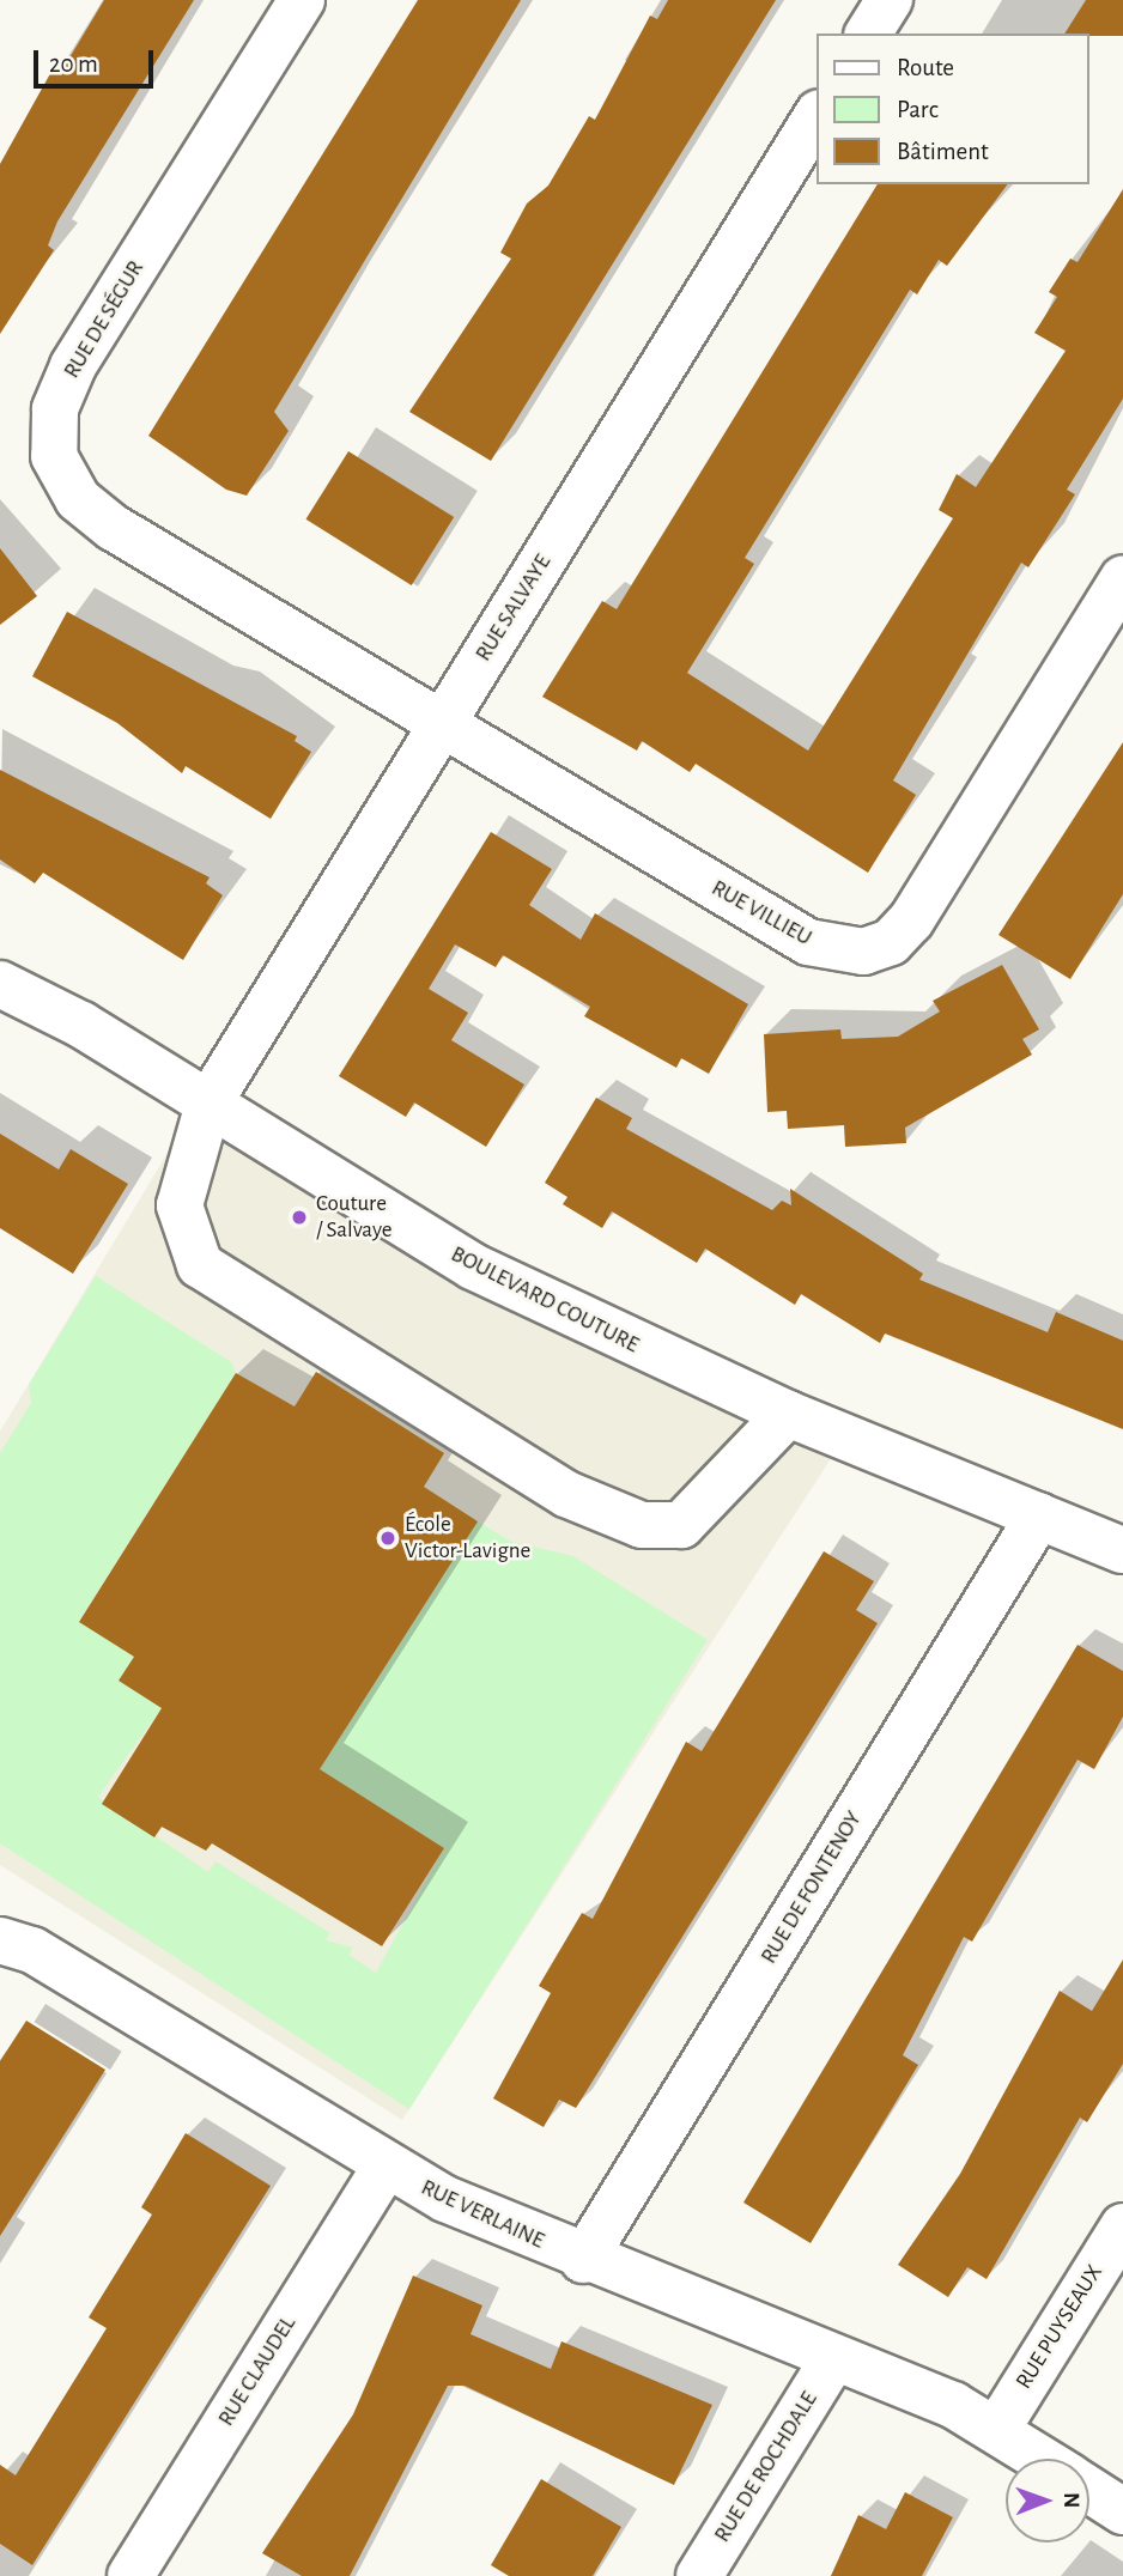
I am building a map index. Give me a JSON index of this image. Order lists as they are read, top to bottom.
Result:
{
  "streets": {
    "street": [
      "RUE DE SÉGUR",
      "RUE SALVAYE",
      "RUE VILLIEU",
      "BOULEVARD COUTURE",
      "RUE DE FONTENOY",
      "RUE VERLAINE",
      "RUE PUYSEAUX",
      "RUE CLAUDEL",
      "RUE DE ROCHDALE"
    ]
  },
  "crossings": [
    ["RUE DE SÉGUR", "RUE SALVAYE"],
    ["RUE DE SÉGUR", "RUE VILLIEU"],
    ["RUE SALVAYE", "RUE VILLIEU"],
    ["RUE SALVAYE", "BOULEVARD COUTURE"],
    ["BOULEVARD COUTURE", "RUE DE FONTENOY"],
    ["RUE DE FONTENOY", "RUE VERLAINE"],
    ["RUE VERLAINE", "RUE PUYSEAUX"],
    ["RUE VERLAINE", "RUE CLAUDEL"],
    ["RUE VERLAINE", "RUE DE ROCHDALE"]
  ],
  "places": ["Couture / Salvaye", "École Victor-Lavigne"],
  "legend": ["Route", "Parc", "Bâtiment"],
  "scale_bar": "20 m",
  "north": "right"
}
